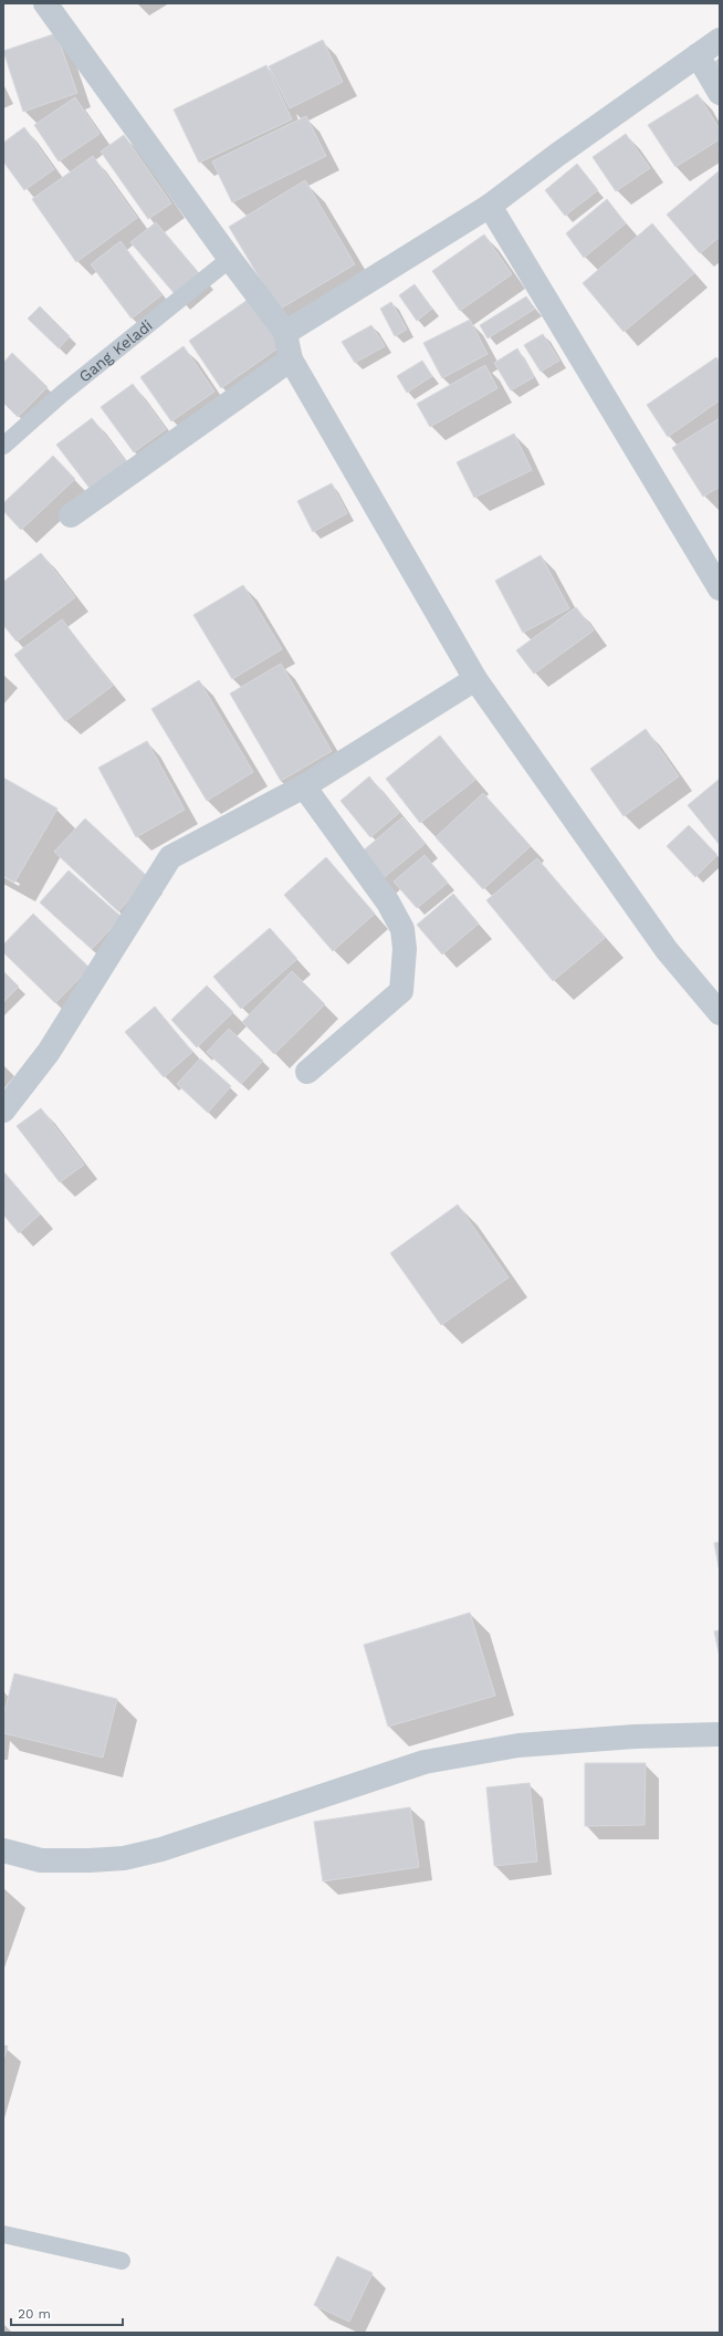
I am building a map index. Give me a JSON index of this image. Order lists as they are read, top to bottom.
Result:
{
  "streets": {
    "lane": ["Gang Keladi"]
  },
  "scale_bar": "20 m"
}
